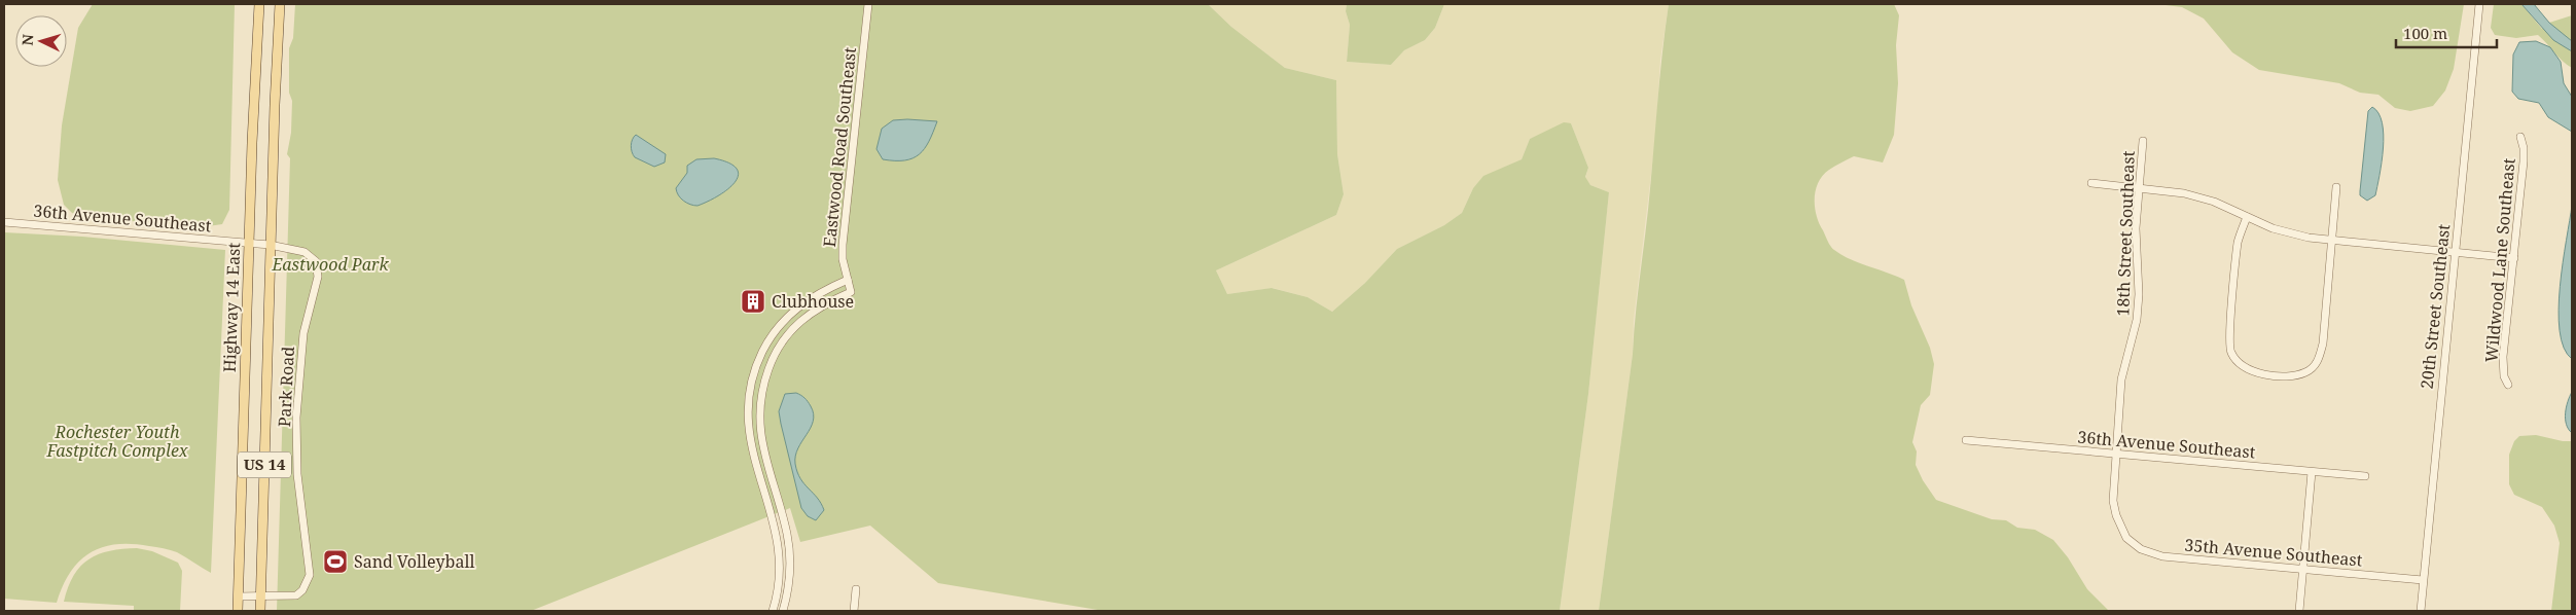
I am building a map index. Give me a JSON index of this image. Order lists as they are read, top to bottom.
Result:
{
  "streets": {
    "main road": ["Highway 14 East", "US 14"],
    "street": [
      "Eastwood Road Southeast",
      "36th Avenue Southeast",
      "18th Street Southeast",
      "Wildwood Lane Southeast",
      "20th Street Southeast",
      "Park Road",
      "35th Avenue Southeast"
    ]
  },
  "crossings": [
    ["36th Avenue Southeast", "18th Street Southeast"],
    ["36th Avenue Southeast", "Highway 14 East"],
    ["36th Avenue Southeast", "Park Road"],
    ["36th Avenue Southeast", "US 14"],
    ["18th Street Southeast", "35th Avenue Southeast"],
    ["20th Street Southeast", "35th Avenue Southeast"],
    ["Highway 14 East", "Park Road"],
    ["Park Road", "US 14"]
  ],
  "parks": ["Eastwood Park", "Rochester Youth Fastpitch Complex"],
  "places": {
    "building": ["Clubhouse"],
    "sports": ["Sand Volleyball"]
  },
  "scale_bar": "100 m",
  "north": "left"
}
